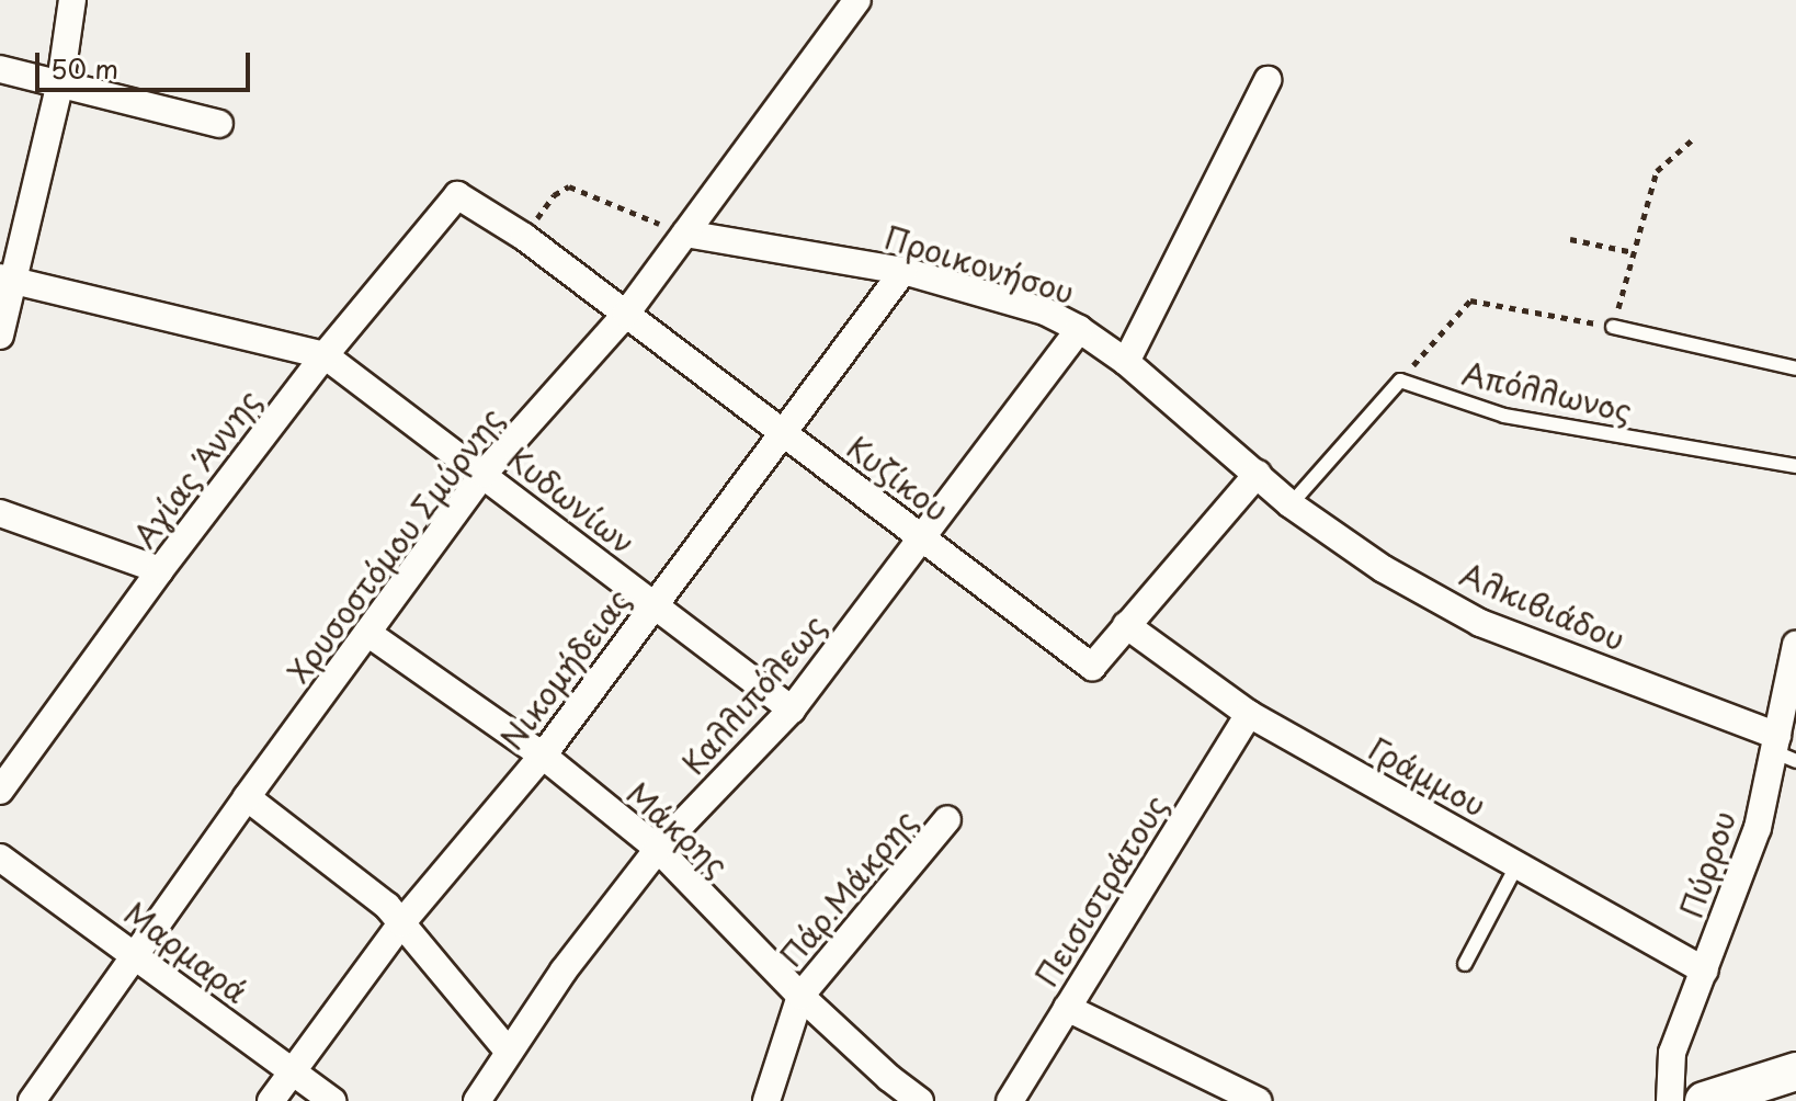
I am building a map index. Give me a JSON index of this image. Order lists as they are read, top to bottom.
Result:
{
  "streets": {
    "street": [
      "Προικονήσου",
      "Αγίας Άννης",
      "Κυζίκου",
      "Κυδωνίων",
      "Χρυσοστόμου Σμύρνης",
      "Αλκιβιάδου",
      "Νικομήδειας",
      "Καλλιπόλεως",
      "Γράμμου",
      "Μάκρης",
      "Πύρρου",
      "Πάρ.Μάκρης",
      "Πεισιστράτους",
      "Μαρμαρά"
    ],
    "lane": ["Απόλλωνος"]
  },
  "crossings": [
    ["Προικονήσου", "Κυζίκου"],
    ["Προικονήσου", "Χρυσοστόμου Σμύρνης"],
    ["Προικονήσου", "Αλκιβιάδου"],
    ["Προικονήσου", "Νικομήδειας"],
    ["Προικονήσου", "Καλλιπόλεως"],
    ["Αγίας Άννης", "Κυζίκου"],
    ["Αγίας Άννης", "Κυδωνίων"],
    ["Κυζίκου", "Χρυσοστόμου Σμύρνης"],
    ["Κυζίκου", "Αλκιβιάδου"],
    ["Κυζίκου", "Νικομήδειας"],
    ["Κυζίκου", "Καλλιπόλεως"],
    ["Κυζίκου", "Γράμμου"],
    ["Κυδωνίων", "Χρυσοστόμου Σμύρνης"],
    ["Κυδωνίων", "Νικομήδειας"],
    ["Κυδωνίων", "Καλλιπόλεως"],
    ["Χρυσοστόμου Σμύρνης", "Μάκρης"],
    ["Χρυσοστόμου Σμύρνης", "Μαρμαρά"],
    ["Αλκιβιάδου", "Πύρρου"],
    ["Νικομήδειας", "Μάκρης"],
    ["Νικομήδειας", "Μαρμαρά"],
    ["Καλλιπόλεως", "Μάκρης"],
    ["Γράμμου", "Πύρρου"],
    ["Γράμμου", "Πεισιστράτους"],
    ["Μάκρης", "Πάρ.Μάκρης"]
  ],
  "scale_bar": "50 m"
}
